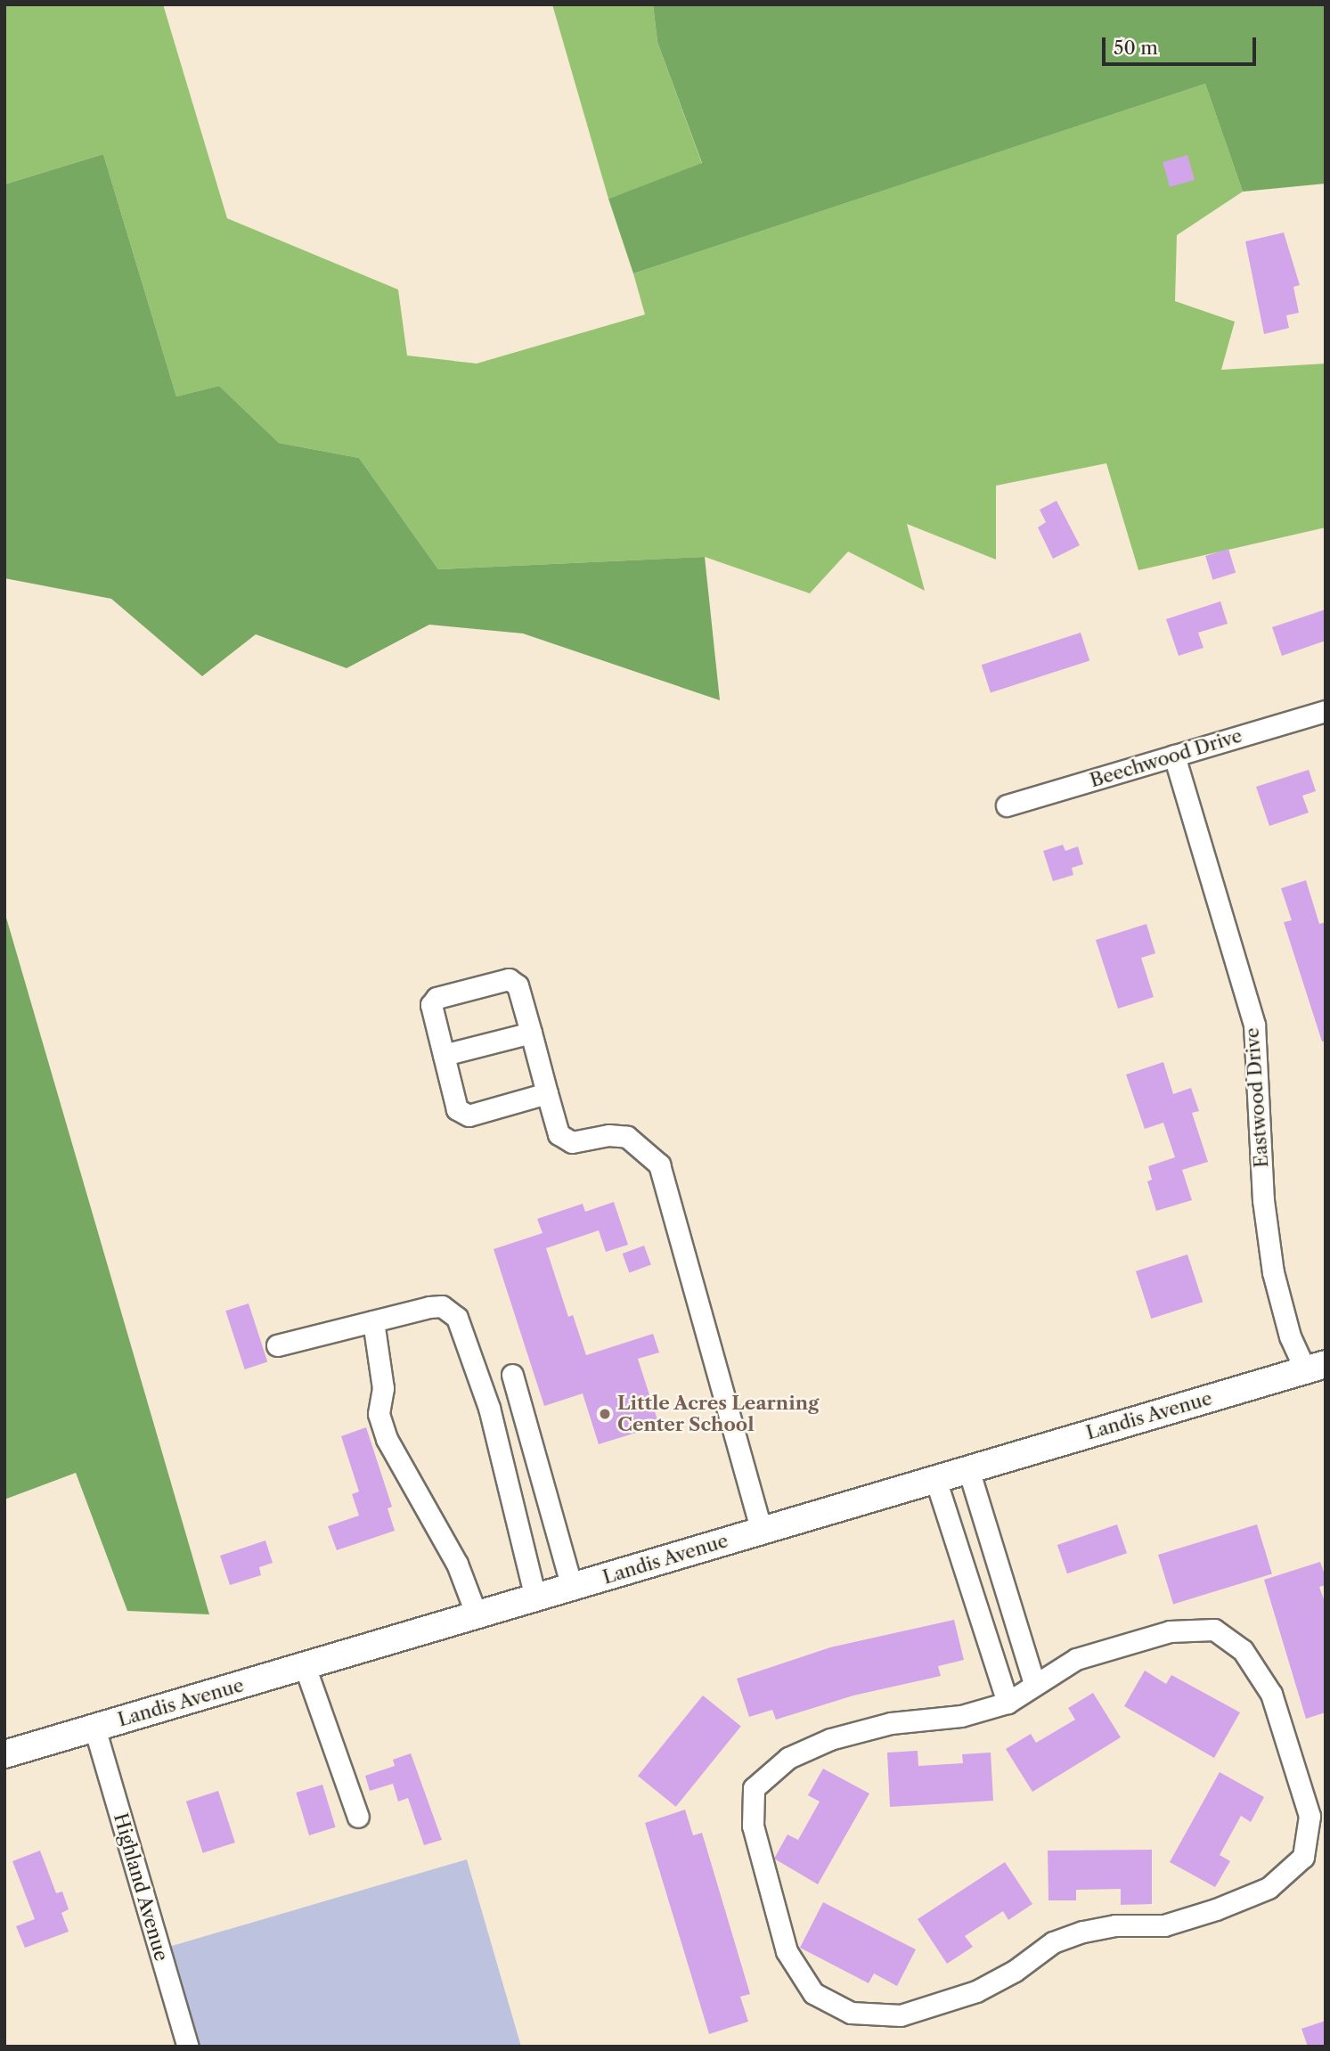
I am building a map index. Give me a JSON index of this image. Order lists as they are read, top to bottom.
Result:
{
  "streets": {
    "main road": ["Landis Avenue"],
    "street": ["Beechwood Drive", "Eastwood Drive", "Highland Avenue"]
  },
  "crossings": [
    ["Beechwood Drive", "Eastwood Drive"],
    ["Eastwood Drive", "Landis Avenue"],
    ["Landis Avenue", "Highland Avenue"]
  ],
  "places": ["Little Acres Learning Center School"],
  "scale_bar": "50 m"
}
